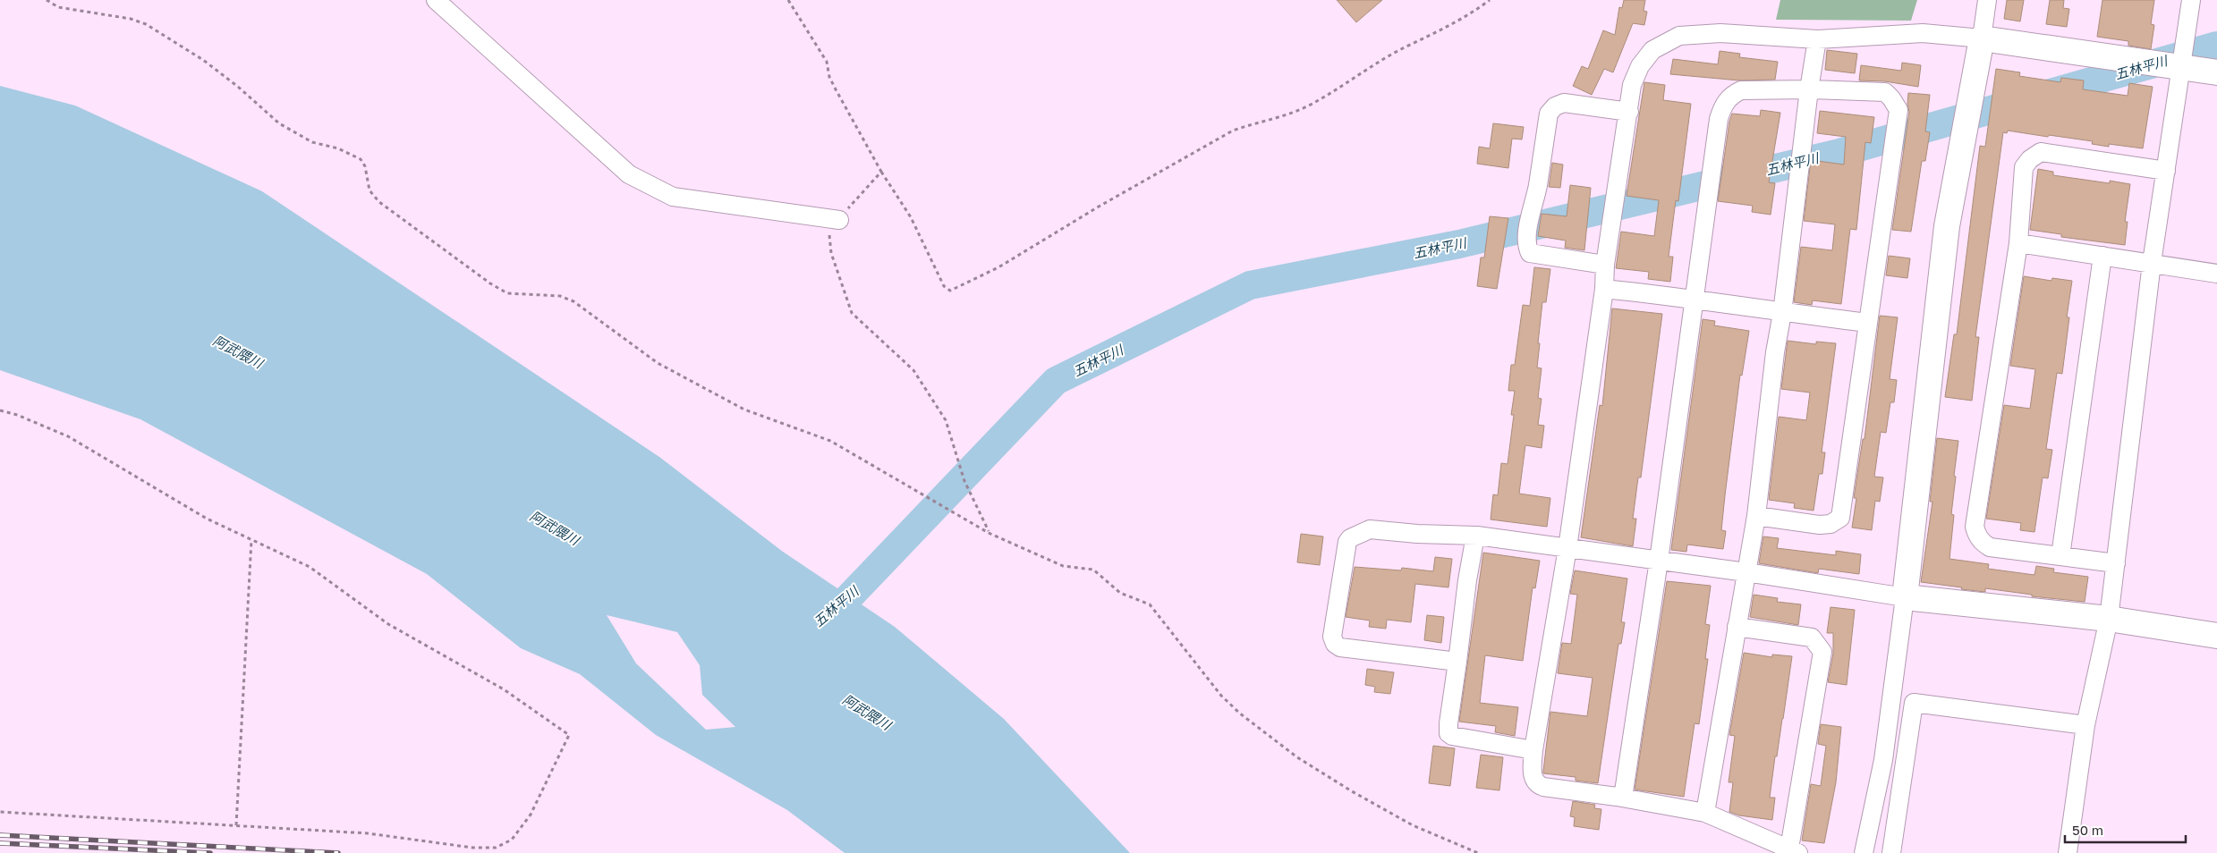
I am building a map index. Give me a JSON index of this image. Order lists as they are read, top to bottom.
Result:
{
  "water": ["五林平川", "阿武隈川"],
  "scale_bar": "50 m"
}
